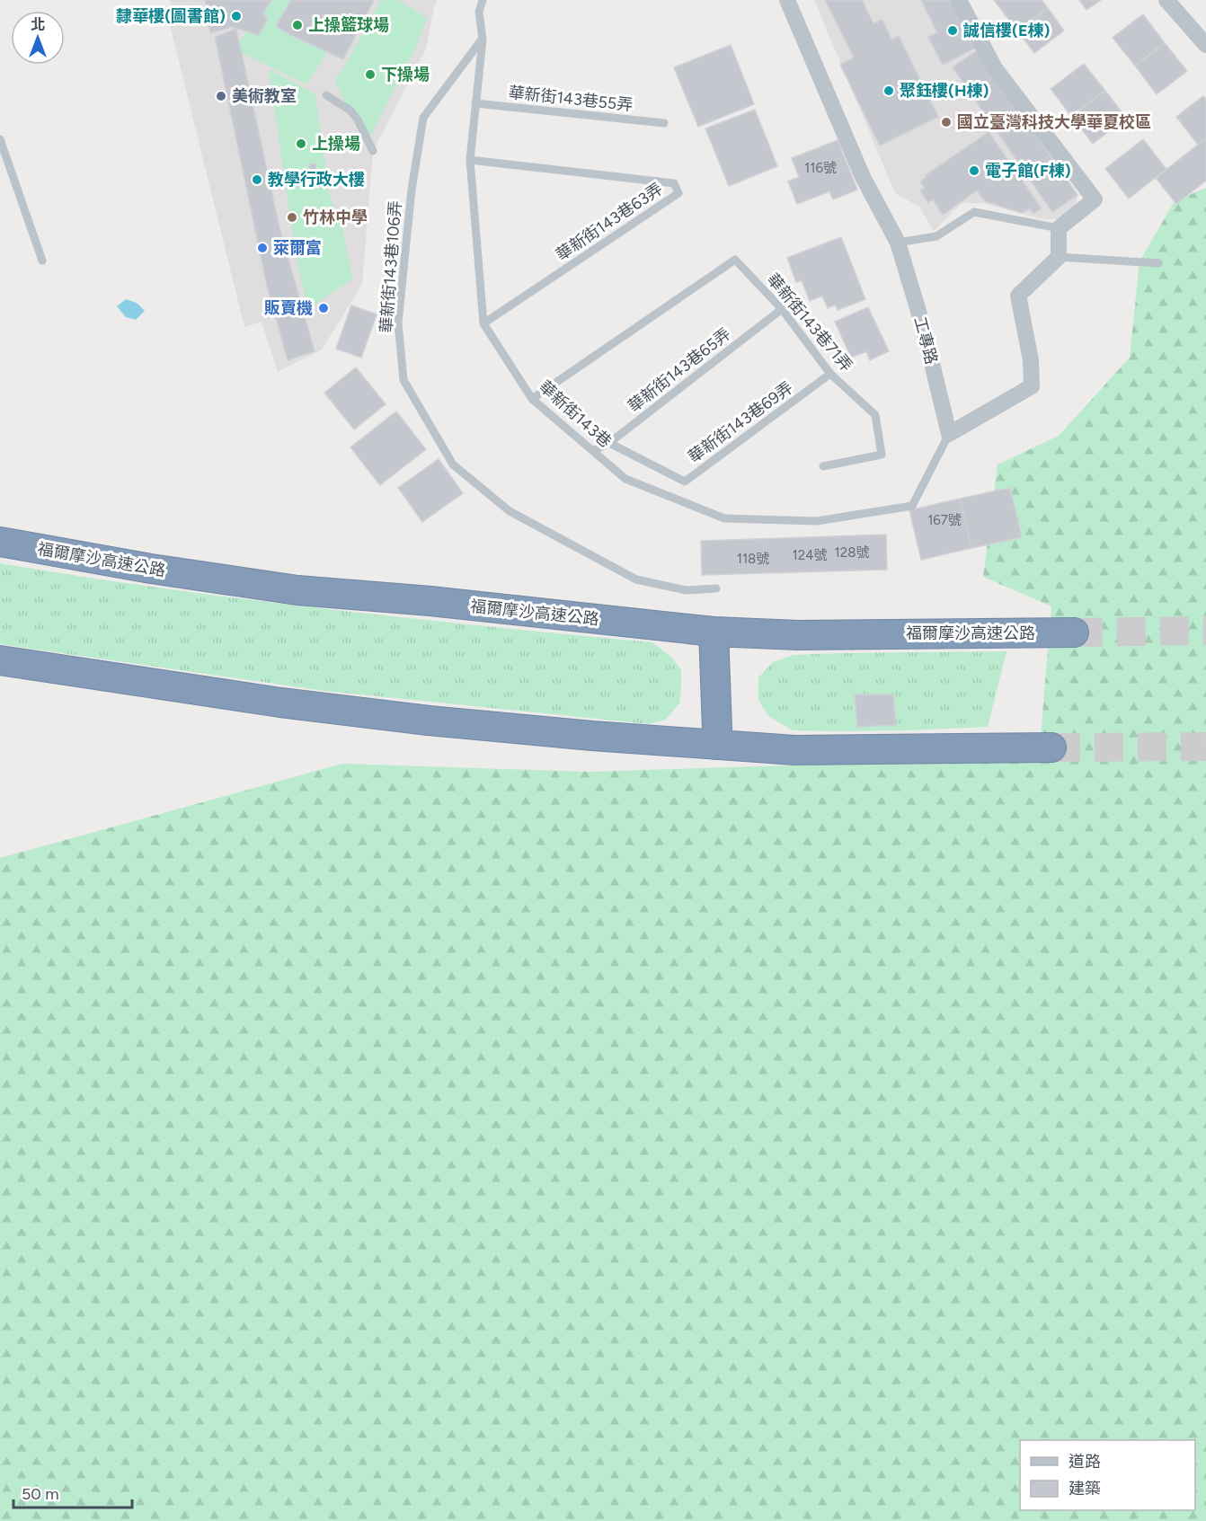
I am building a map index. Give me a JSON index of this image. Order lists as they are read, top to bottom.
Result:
{
  "streets": {
    "highway": ["福爾摩沙高速公路"],
    "street": ["工專路"],
    "lane": [
      "華新街143巷55弄",
      "華新街143巷63弄",
      "華新街143巷106弄",
      "華新街143巷71弄",
      "華新街143巷65弄",
      "華新街143巷",
      "華新街143巷69弄"
    ]
  },
  "crossings": [
    ["華新街143巷55弄", "華新街143巷"],
    ["華新街143巷63弄", "華新街143巷"],
    ["華新街143巷106弄", "華新街143巷"],
    ["華新街143巷71弄", "華新街143巷65弄"],
    ["華新街143巷71弄", "華新街143巷"],
    ["華新街143巷71弄", "華新街143巷69弄"],
    ["工專路", "華新街143巷"],
    ["華新街143巷65弄", "華新街143巷"],
    ["華新街143巷65弄", "華新街143巷69弄"]
  ],
  "places": [
    "隸華樓(圖書館)",
    "上操籃球場",
    "誠信樓(E棟)",
    "下操場",
    "聚鈺樓(H棟)",
    "美術教室",
    "國立臺灣科技大學華夏校區",
    "上操場",
    "電子館(F棟)",
    "教學行政大樓",
    "竹林中學",
    "萊爾富",
    "販賣機"
  ],
  "house_numbers": [
    "116號",
    "167號",
    "128號",
    "124號",
    "118號"
  ],
  "legend": ["道路", "建築"],
  "scale_bar": "50 m",
  "north": "top"
}
